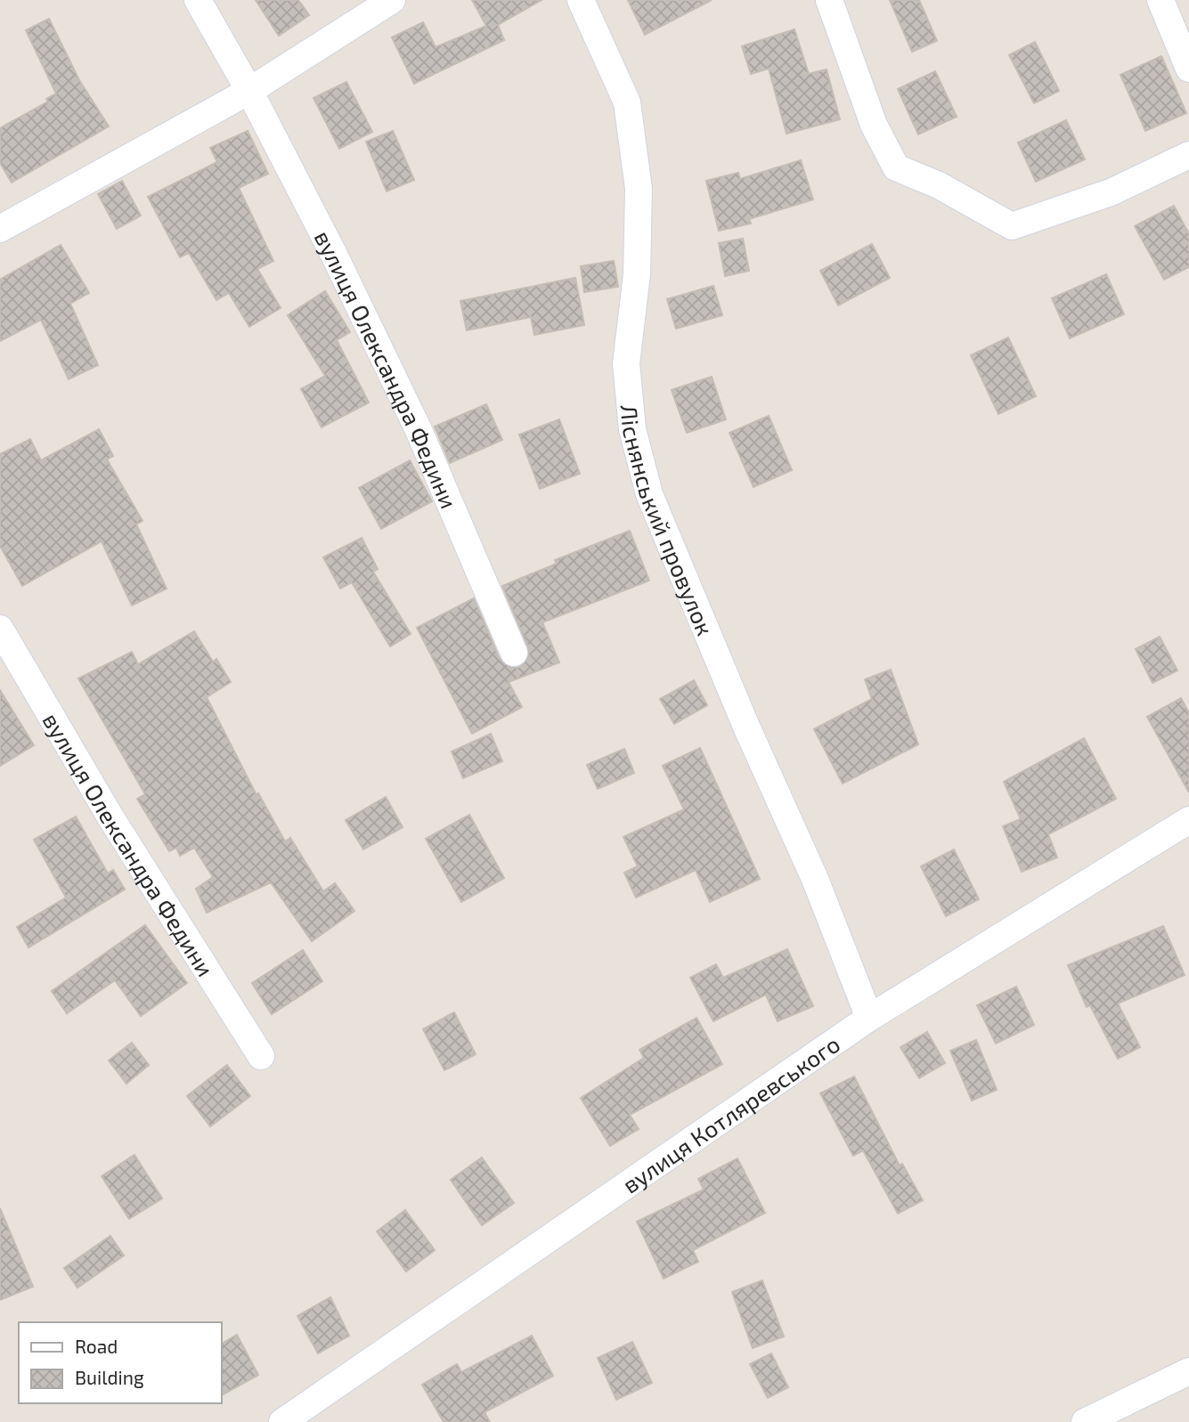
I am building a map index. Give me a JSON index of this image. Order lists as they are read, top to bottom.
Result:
{
  "streets": {
    "street": ["вулиця Олександра Федини", "Ліснянський провулок", "вулиця Котляревського"]
  },
  "crossings": [
    ["Ліснянський провулок", "вулиця Котляревського"]
  ],
  "legend": ["Road", "Building"]
}
